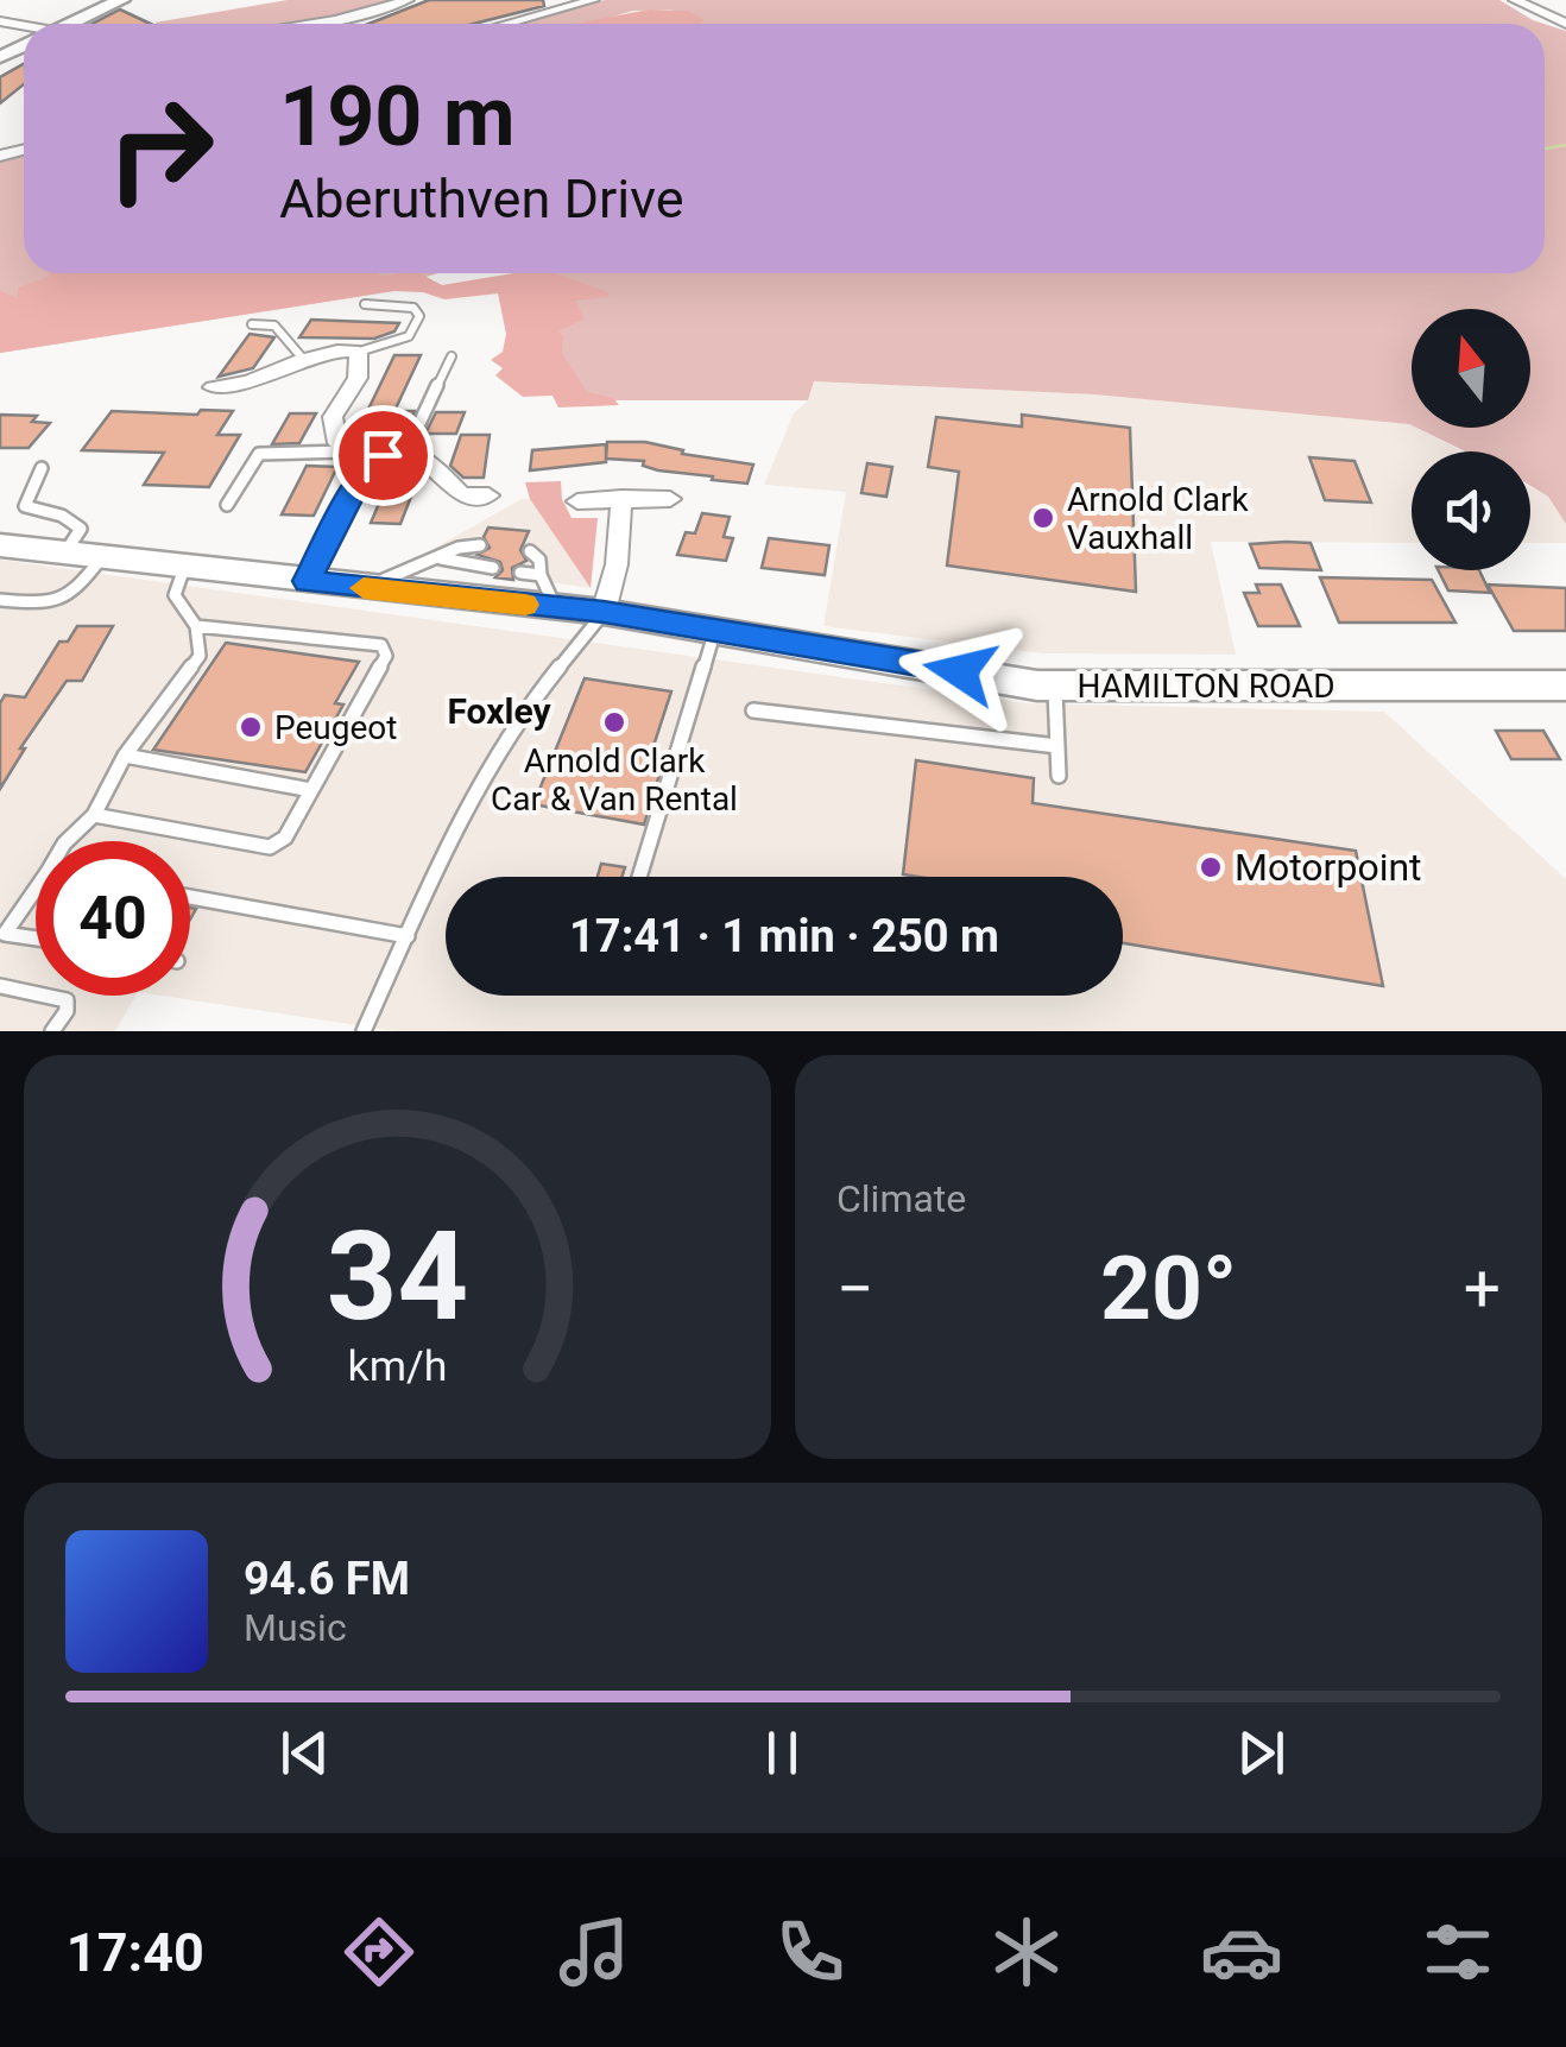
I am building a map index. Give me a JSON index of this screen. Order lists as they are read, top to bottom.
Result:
{
  "streets": {
    "street": ["HAMILTON ROAD"]
  },
  "districts": ["Foxley"],
  "places": [
    "Arnold Clark Vauxhall",
    "Arnold Clark Car & Van Rental",
    "Peugeot",
    "Motorpoint"
  ],
  "north": "top",
  "page": {
    "turn": ["190 m", "Aberuthven Drive"],
    "limit": "40",
    "trip": "17:41 · 1 min · 250 m",
    "tile": "Climate",
    "heat": ["−", "20°", "+"],
    "song": ["94.6 FM", "Music"],
    "tabs": "17:40",
    "gauge": ["34", "km/h"]
  }
}
